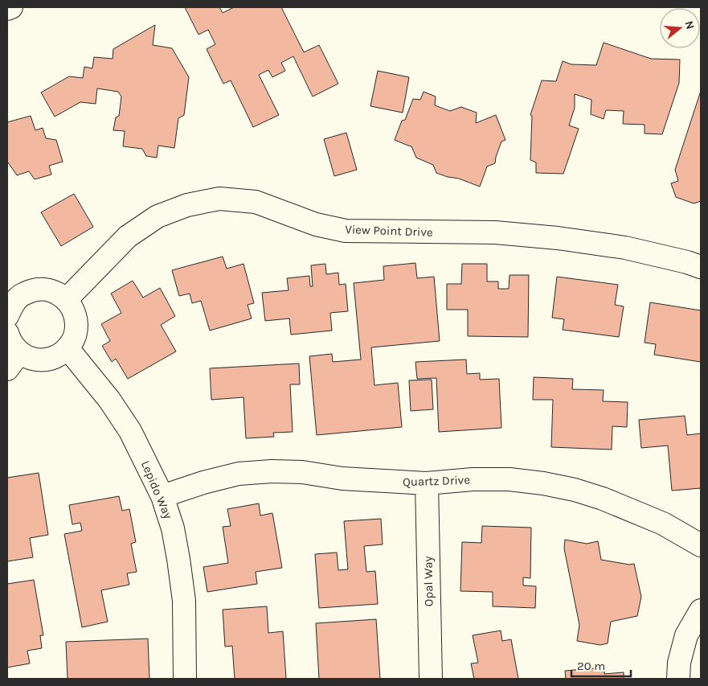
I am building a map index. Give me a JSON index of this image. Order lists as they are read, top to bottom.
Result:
{
  "streets": {
    "street": [
      "View Point Drive",
      "Quartz Drive",
      "Lepido Way",
      "Opal Way"
    ]
  },
  "crossings": [
    ["Quartz Drive", "Lepido Way"],
    ["Quartz Drive", "Opal Way"]
  ],
  "scale_bar": "20 m",
  "north": "right"
}
